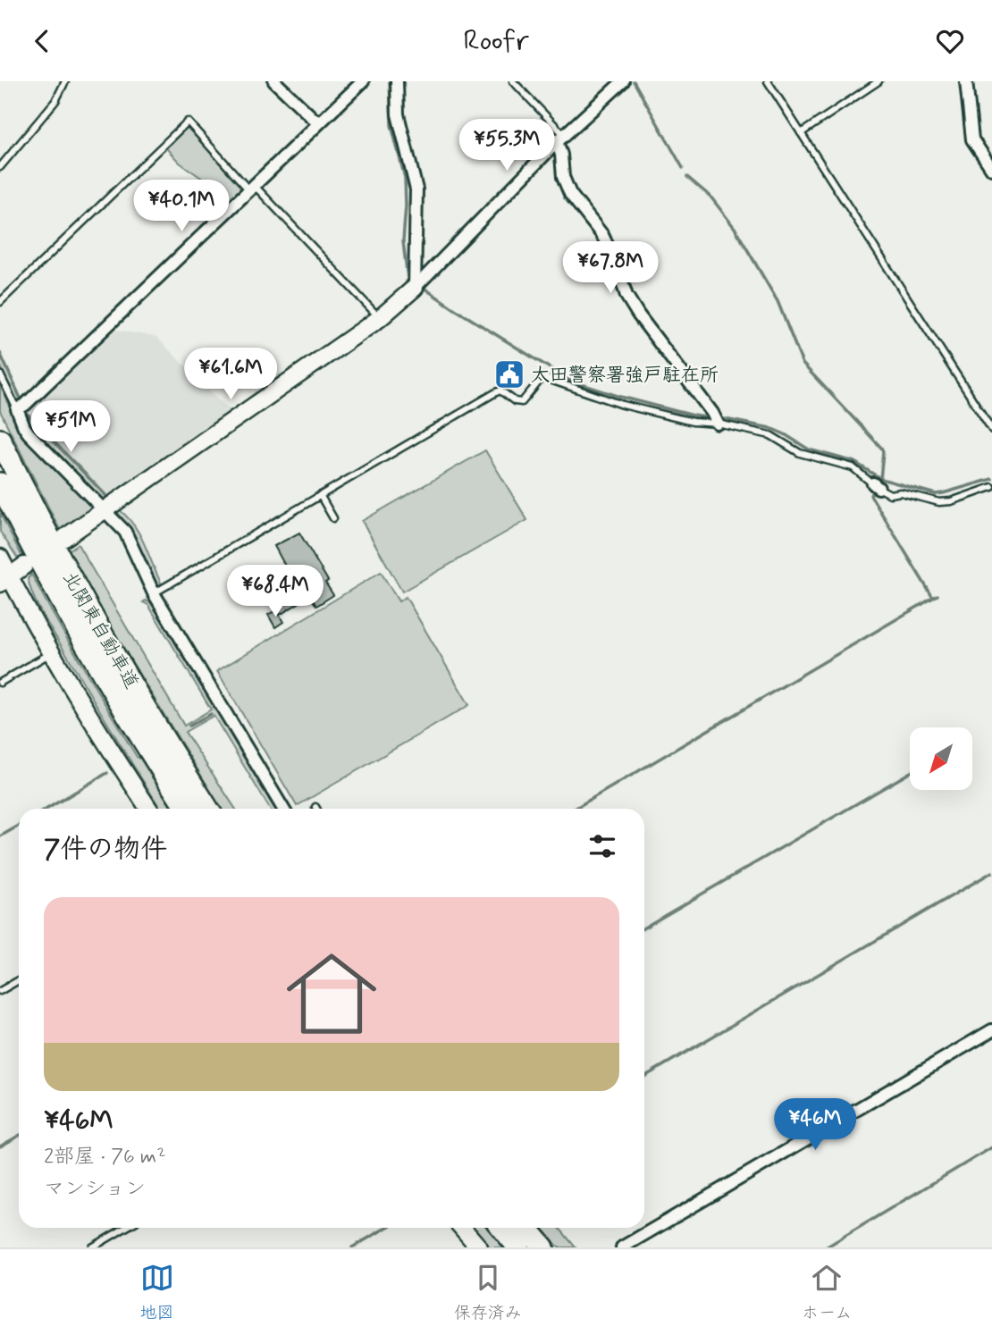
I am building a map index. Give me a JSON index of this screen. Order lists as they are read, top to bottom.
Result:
{
  "streets": {
    "highway": ["北関東自動車道"]
  },
  "places": {
    "public building": ["太田警察署強戸駐在所"]
  },
  "north": "bottom left",
  "page": {
    "header": "Roofr",
    "price": [
      "¥55.3M",
      "¥40.1M",
      "¥67.8M",
      "¥61.6M",
      "¥51M",
      "¥68.4M",
      "¥46M"
    ],
    "heading": "7件の物件",
    "list": [
      {
        "name": "¥46M",
        "note": "2部屋 · 76 m² · マンション"
      }
    ],
    "tabs": ["地図", "保存済み", "ホーム"]
  }
}
